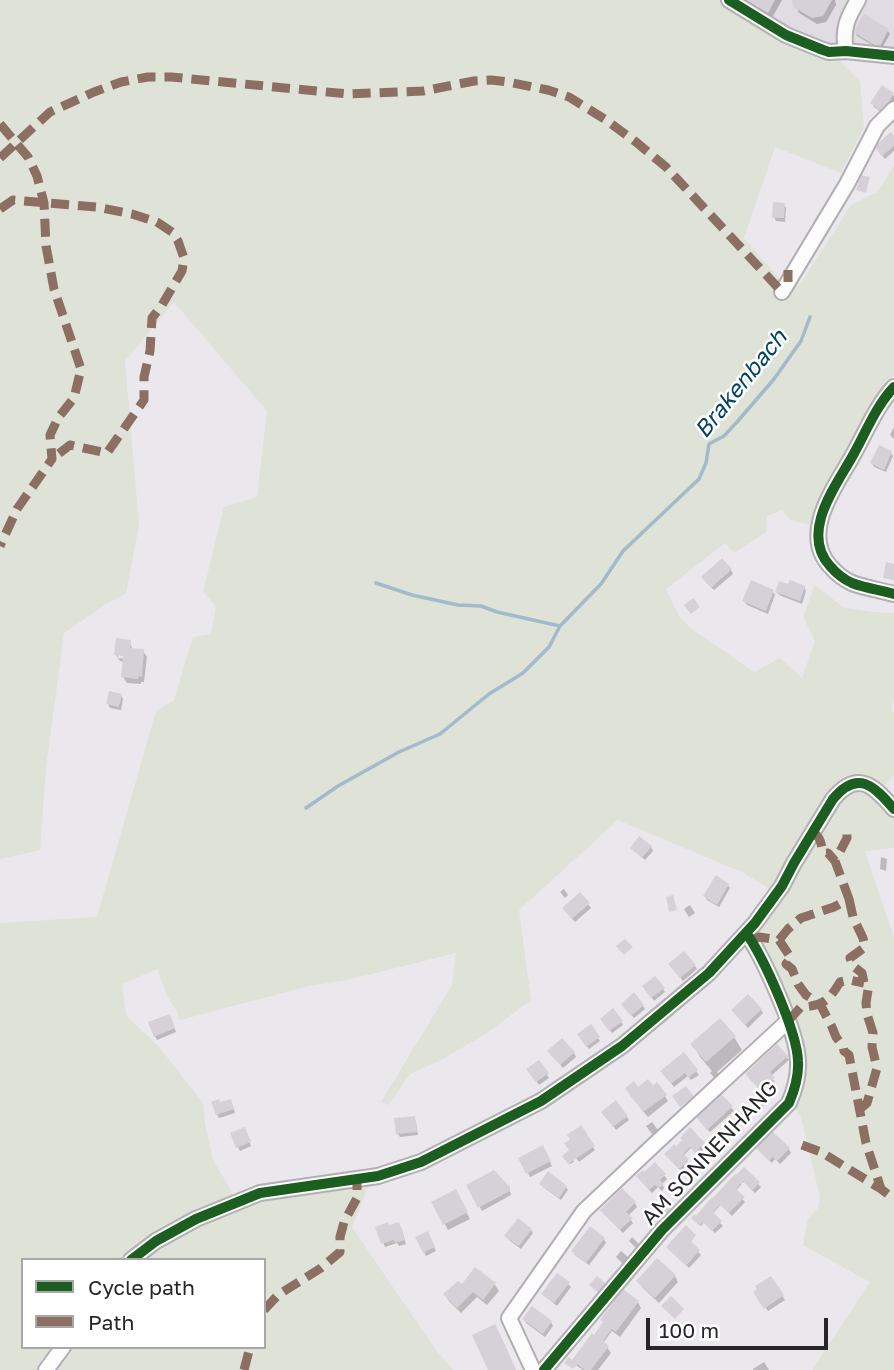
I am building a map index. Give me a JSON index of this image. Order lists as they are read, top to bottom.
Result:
{
  "streets": {
    "street": ["AM SONNENHANG"]
  },
  "water": ["Brakenbach"],
  "legend": ["Cycle path", "Path"],
  "scale_bar": "100 m"
}
